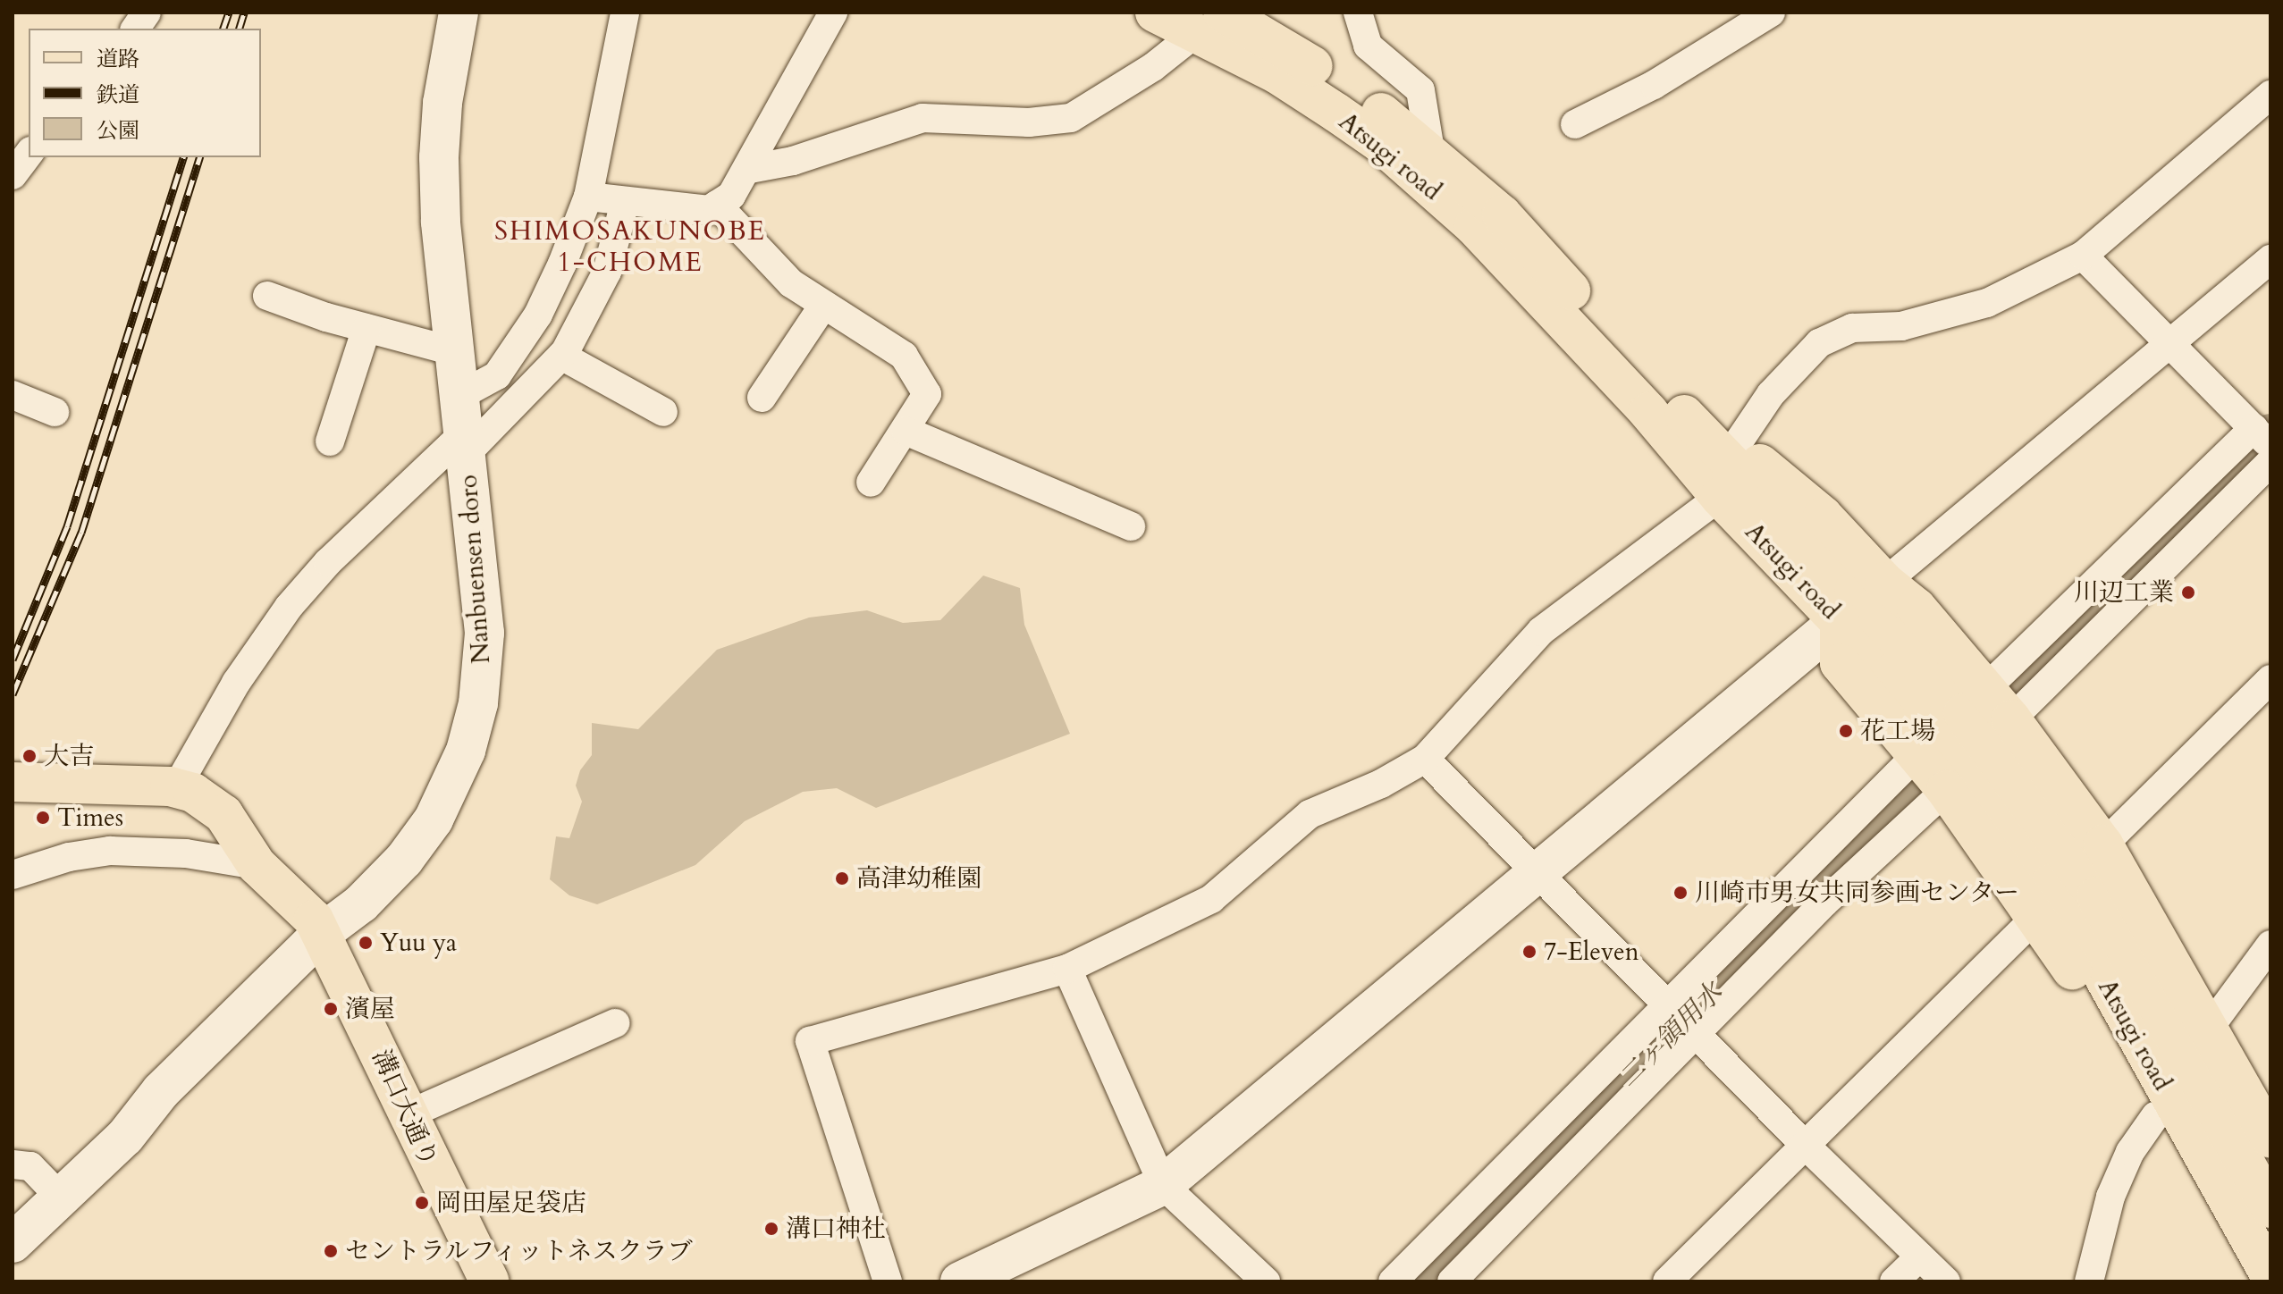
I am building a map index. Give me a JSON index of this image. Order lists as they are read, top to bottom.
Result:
{
  "streets": {
    "main road": ["Atsugi road", "溝口大通り"],
    "street": ["Nanbuensen doro"]
  },
  "crossings": [
    ["Nanbuensen doro", "溝口大通り"]
  ],
  "districts": ["SHIMOSAKUNOBE 1-CHOME"],
  "water": ["二ヶ領用水"],
  "places": [
    "川辺工業",
    "花工場",
    "大吉",
    "Times",
    "高津幼稚園",
    "川崎市男女共同参画センター",
    "Yuu ya",
    "7-Eleven",
    "濱屋",
    "岡田屋足袋店",
    "溝口神社",
    "セントラルフィットネスクラブ"
  ],
  "legend": ["道路", "鉄道", "公園"]
}
